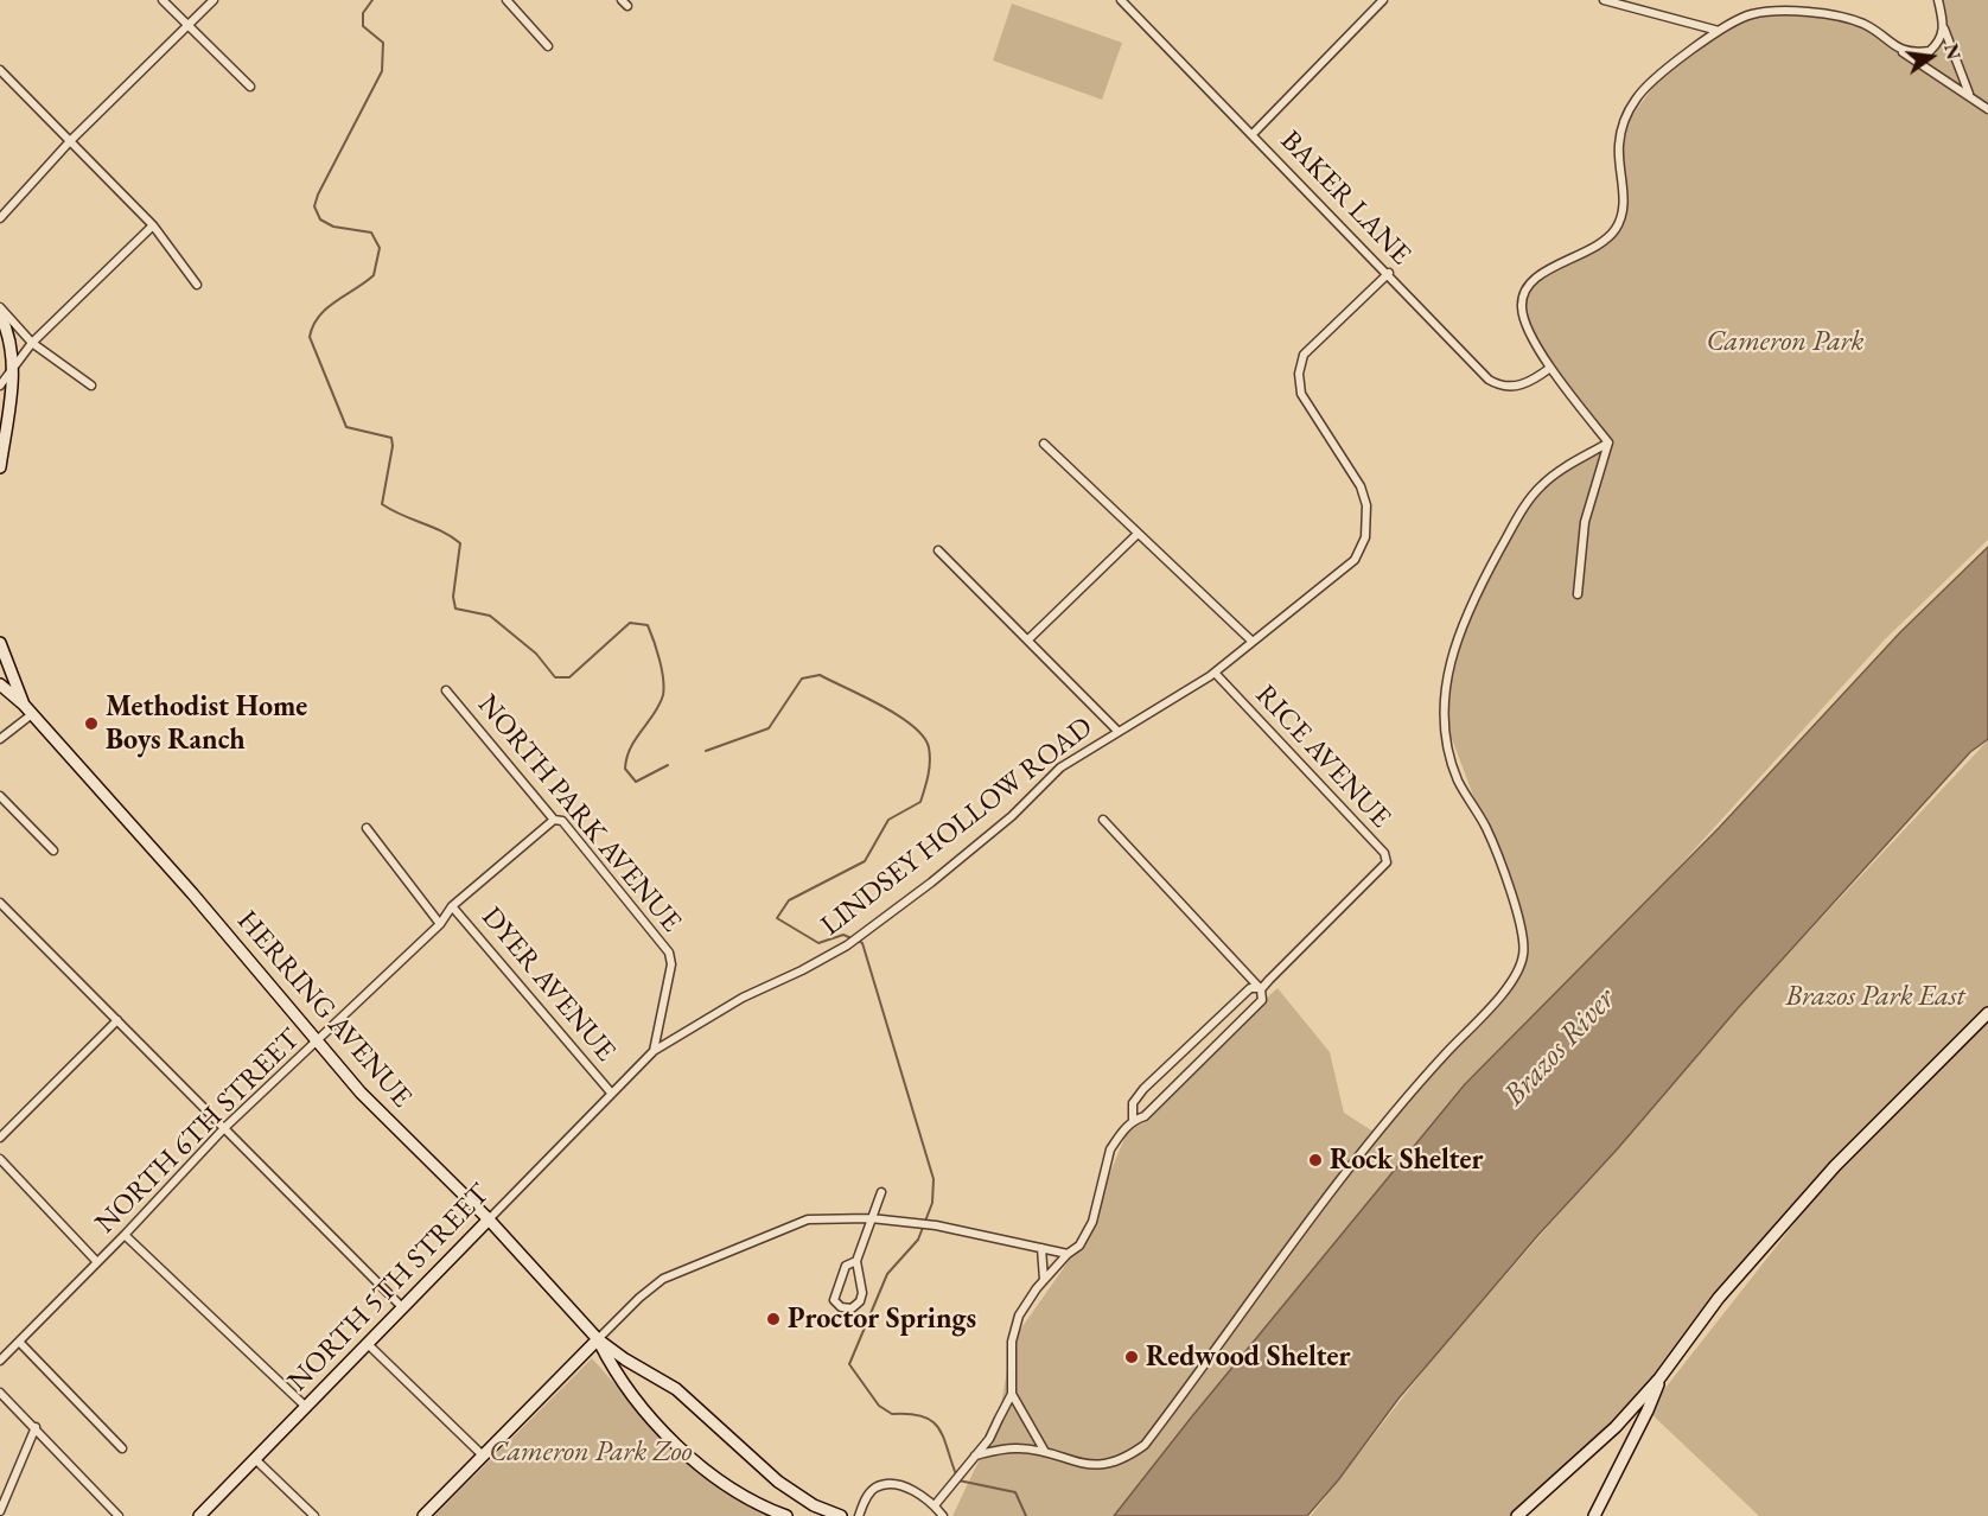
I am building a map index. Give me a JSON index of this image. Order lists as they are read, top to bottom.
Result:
{
  "streets": {
    "main road": ["HERRING AVENUE", "NORTH 5TH STREET"],
    "street": [
      "BAKER LANE",
      "RICE AVENUE",
      "NORTH PARK AVENUE",
      "LINDSEY HOLLOW ROAD",
      "DYER AVENUE",
      "NORTH 6TH STREET"
    ]
  },
  "crossings": [
    ["BAKER LANE", "LINDSEY HOLLOW ROAD"],
    ["RICE AVENUE", "LINDSEY HOLLOW ROAD"],
    ["NORTH PARK AVENUE", "LINDSEY HOLLOW ROAD"],
    ["NORTH PARK AVENUE", "NORTH 6TH STREET"],
    ["LINDSEY HOLLOW ROAD", "DYER AVENUE"],
    ["LINDSEY HOLLOW ROAD", "NORTH 5TH STREET"],
    ["DYER AVENUE", "NORTH 6TH STREET"],
    ["DYER AVENUE", "NORTH 5TH STREET"],
    ["HERRING AVENUE", "NORTH 6TH STREET"],
    ["HERRING AVENUE", "NORTH 5TH STREET"]
  ],
  "water": ["Brazos River"],
  "parks": ["Cameron Park", "Brazos Park East", "Cameron Park Zoo"],
  "places": [
    "Methodist Home Boys Ranch",
    "Rock Shelter",
    "Proctor Springs",
    "Redwood Shelter"
  ],
  "north": "right"
}
